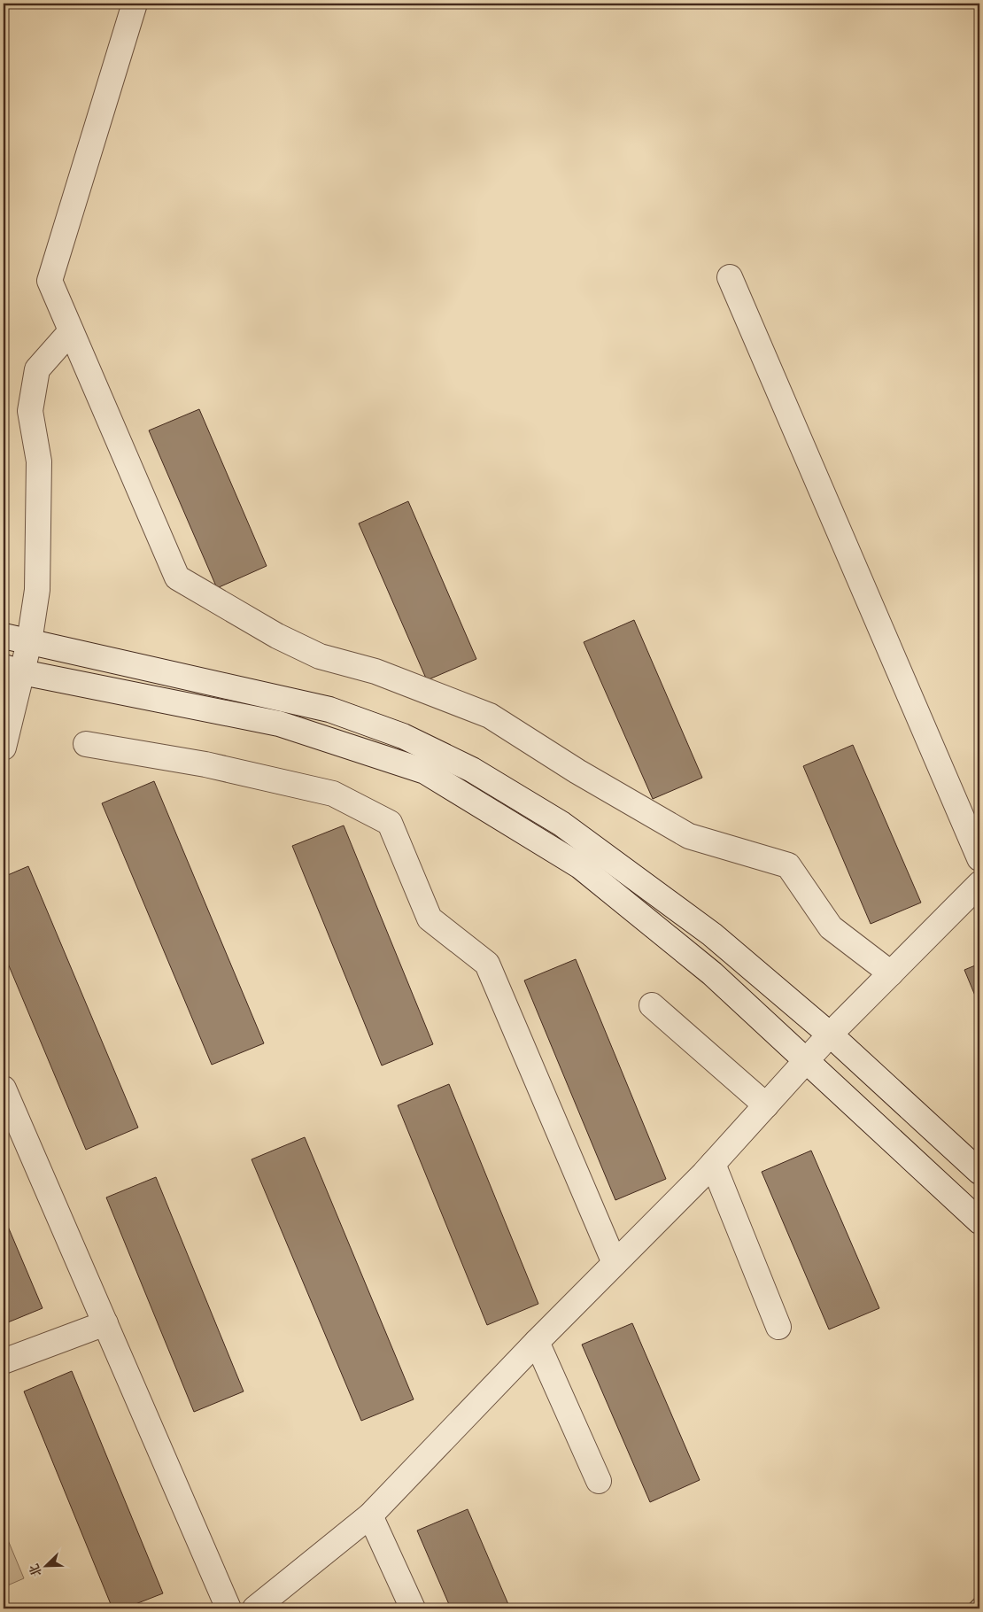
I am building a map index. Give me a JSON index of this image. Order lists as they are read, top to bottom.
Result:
{
  "north": "bottom left"
}
